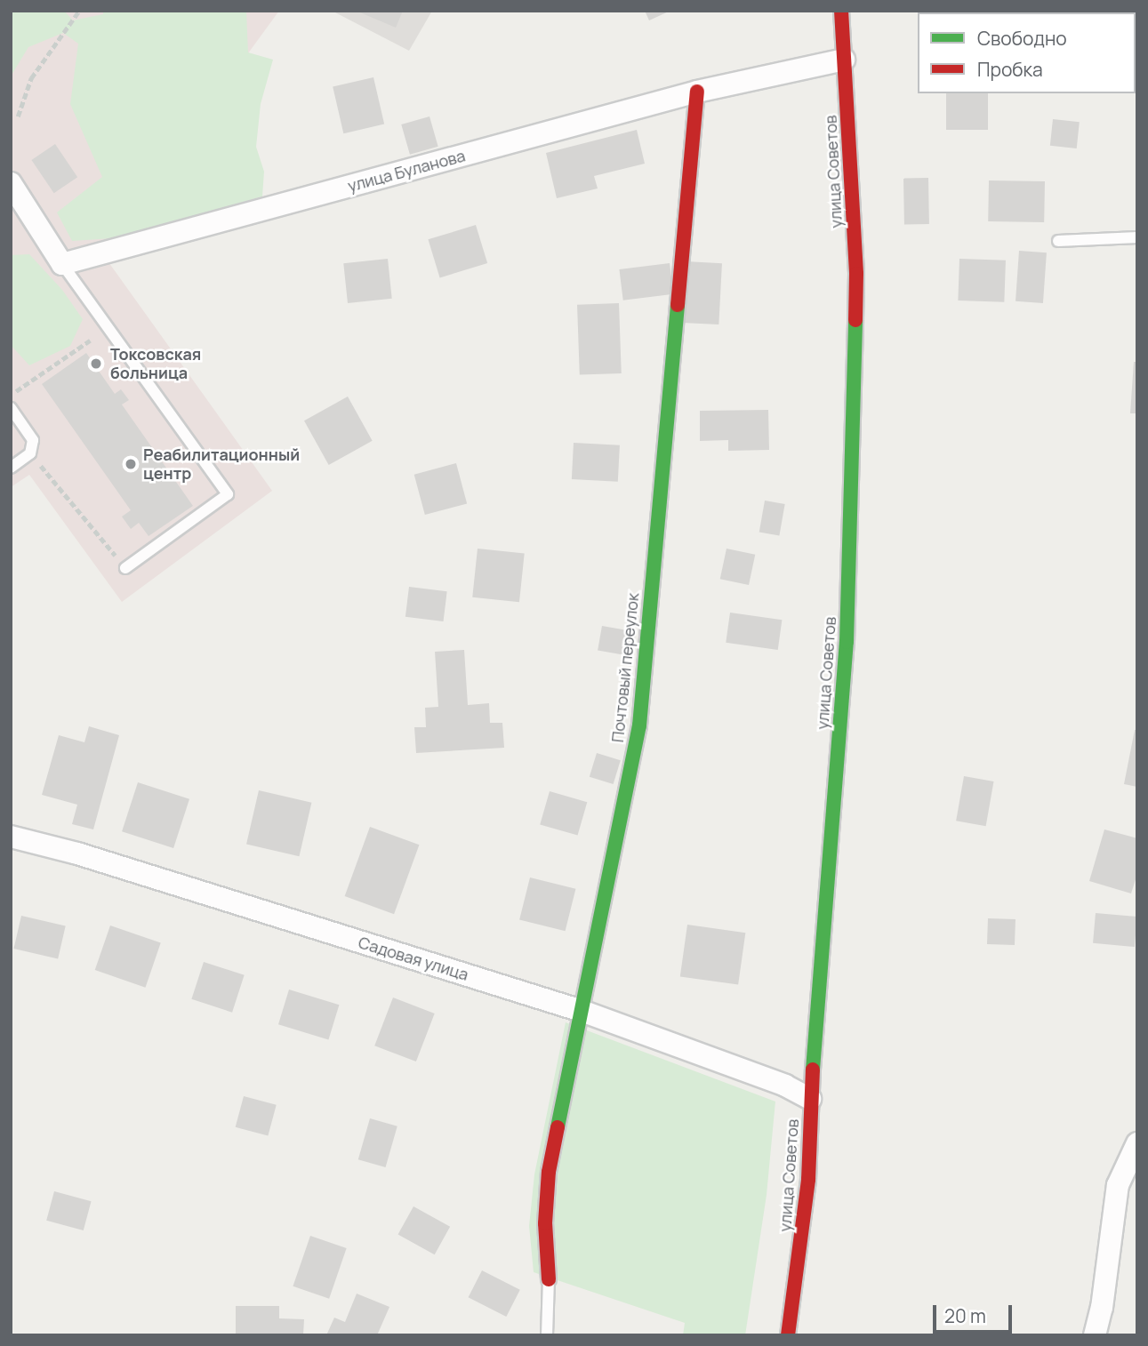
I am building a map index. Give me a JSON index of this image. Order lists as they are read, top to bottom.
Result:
{
  "streets": {
    "main road": ["улица Советов", "Почтовый переулок"],
    "street": ["улица Буланова", "Садовая улица"]
  },
  "crossings": [
    ["улица Буланова", "улица Советов"],
    ["улица Буланова", "Почтовый переулок"],
    ["улица Советов", "Садовая улица"],
    ["Почтовый переулок", "Садовая улица"]
  ],
  "places": ["Токсовская больница", "Реабилитационный центр"],
  "legend": ["Свободно", "Пробка"],
  "scale_bar": "20 m"
}
